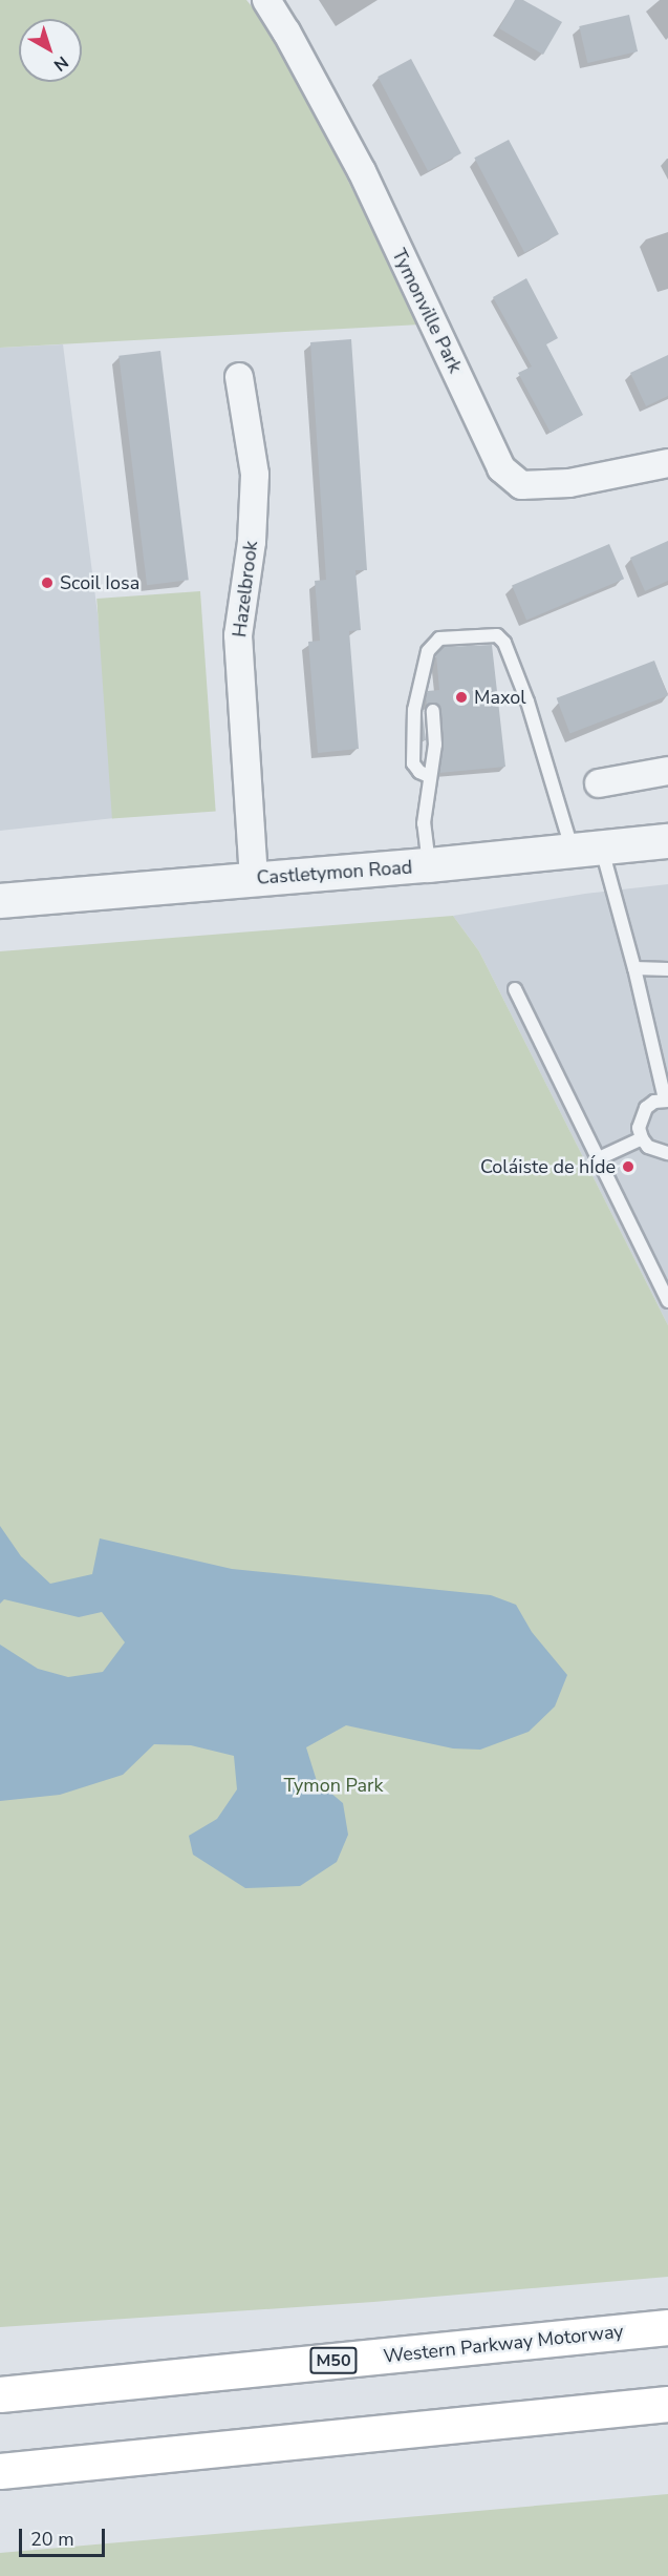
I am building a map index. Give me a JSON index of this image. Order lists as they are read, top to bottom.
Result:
{
  "streets": {
    "highway": ["Western Parkway Motorway", "M50"],
    "street": ["Tymonville Park", "Hazelbrook", "Castletymon Road"]
  },
  "crossings": [
    ["Hazelbrook", "Castletymon Road"]
  ],
  "parks": ["Tymon Park"],
  "places": ["Scoil Iosa", "Maxol", "Coláiste de hÍde"],
  "scale_bar": "20 m",
  "north": "bottom right"
}
